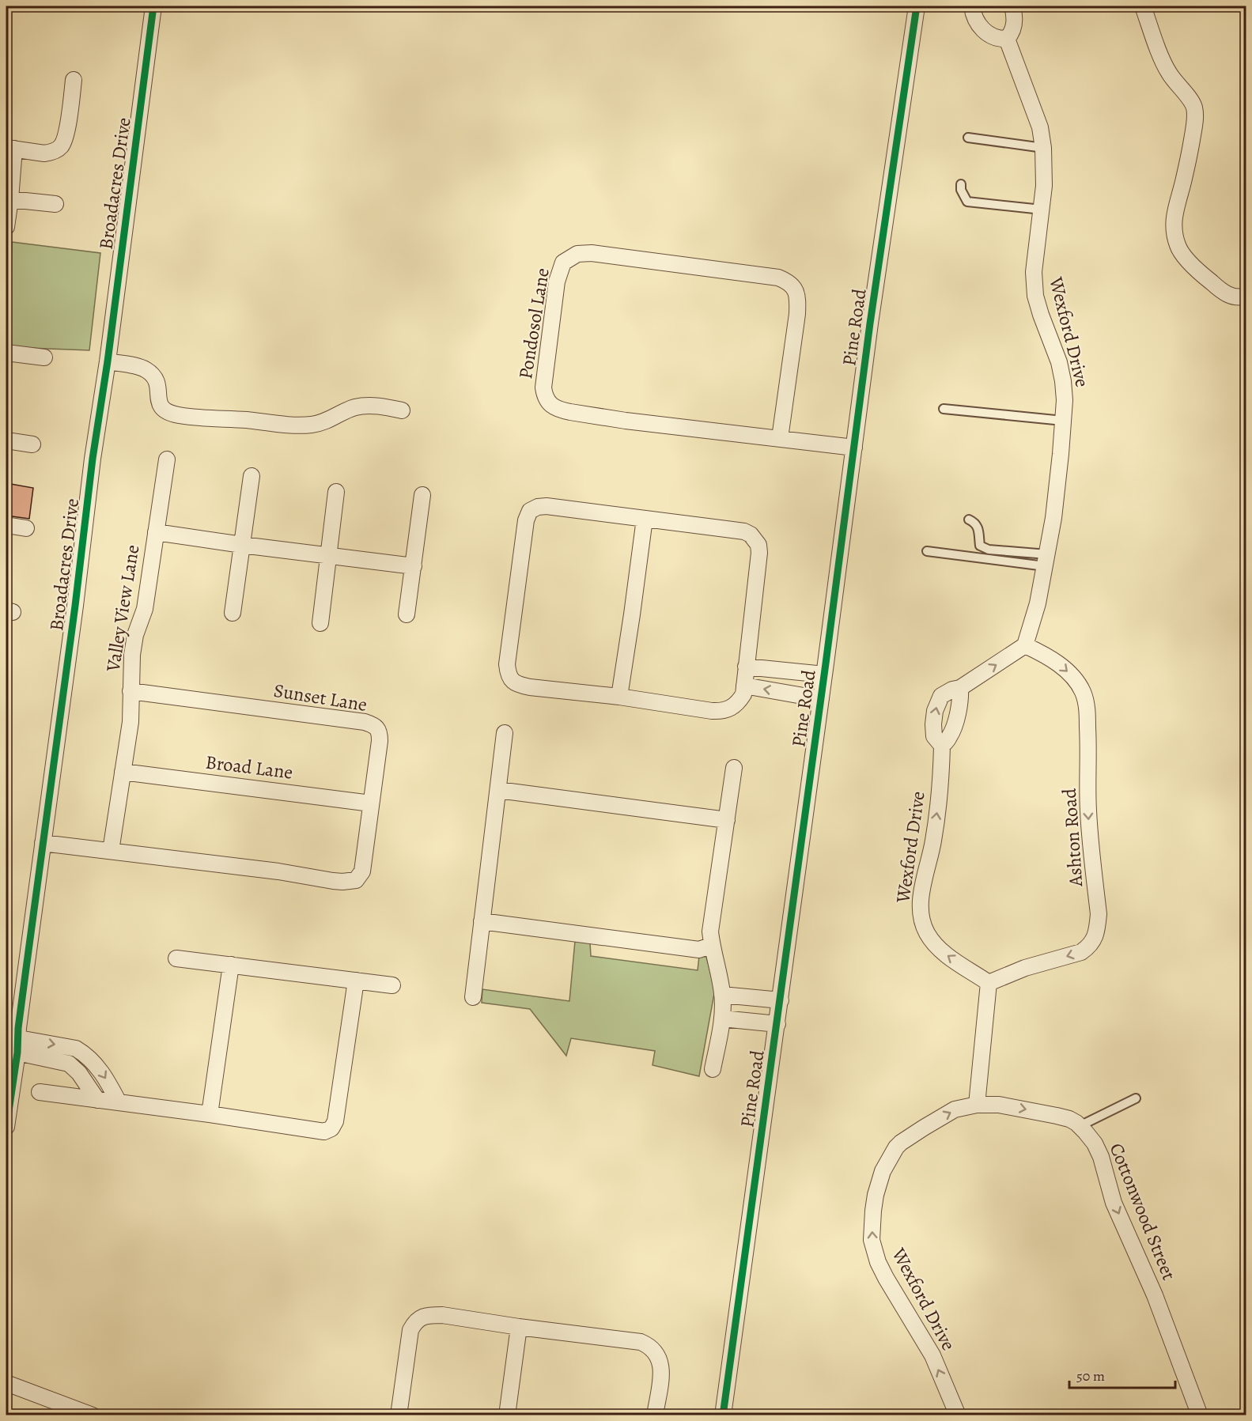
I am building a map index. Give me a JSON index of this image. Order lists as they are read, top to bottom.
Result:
{
  "streets": {
    "street": [
      "Broadacres Drive",
      "Pondosol Lane",
      "Pine Road",
      "Wexford Drive",
      "Valley View Lane",
      "Sunset Lane",
      "Broad Lane",
      "Ashton Road",
      "Cottonwood Street"
    ]
  },
  "crossings": [
    ["Broadacres Drive", "Sunset Lane"],
    ["Pondosol Lane", "Pine Road"],
    ["Wexford Drive", "Ashton Road"],
    ["Wexford Drive", "Cottonwood Street"],
    ["Valley View Lane", "Sunset Lane"],
    ["Sunset Lane", "Broad Lane"]
  ],
  "one_way": ["Wexford Drive", "Cottonwood Street"],
  "scale_bar": "50 m"
}
